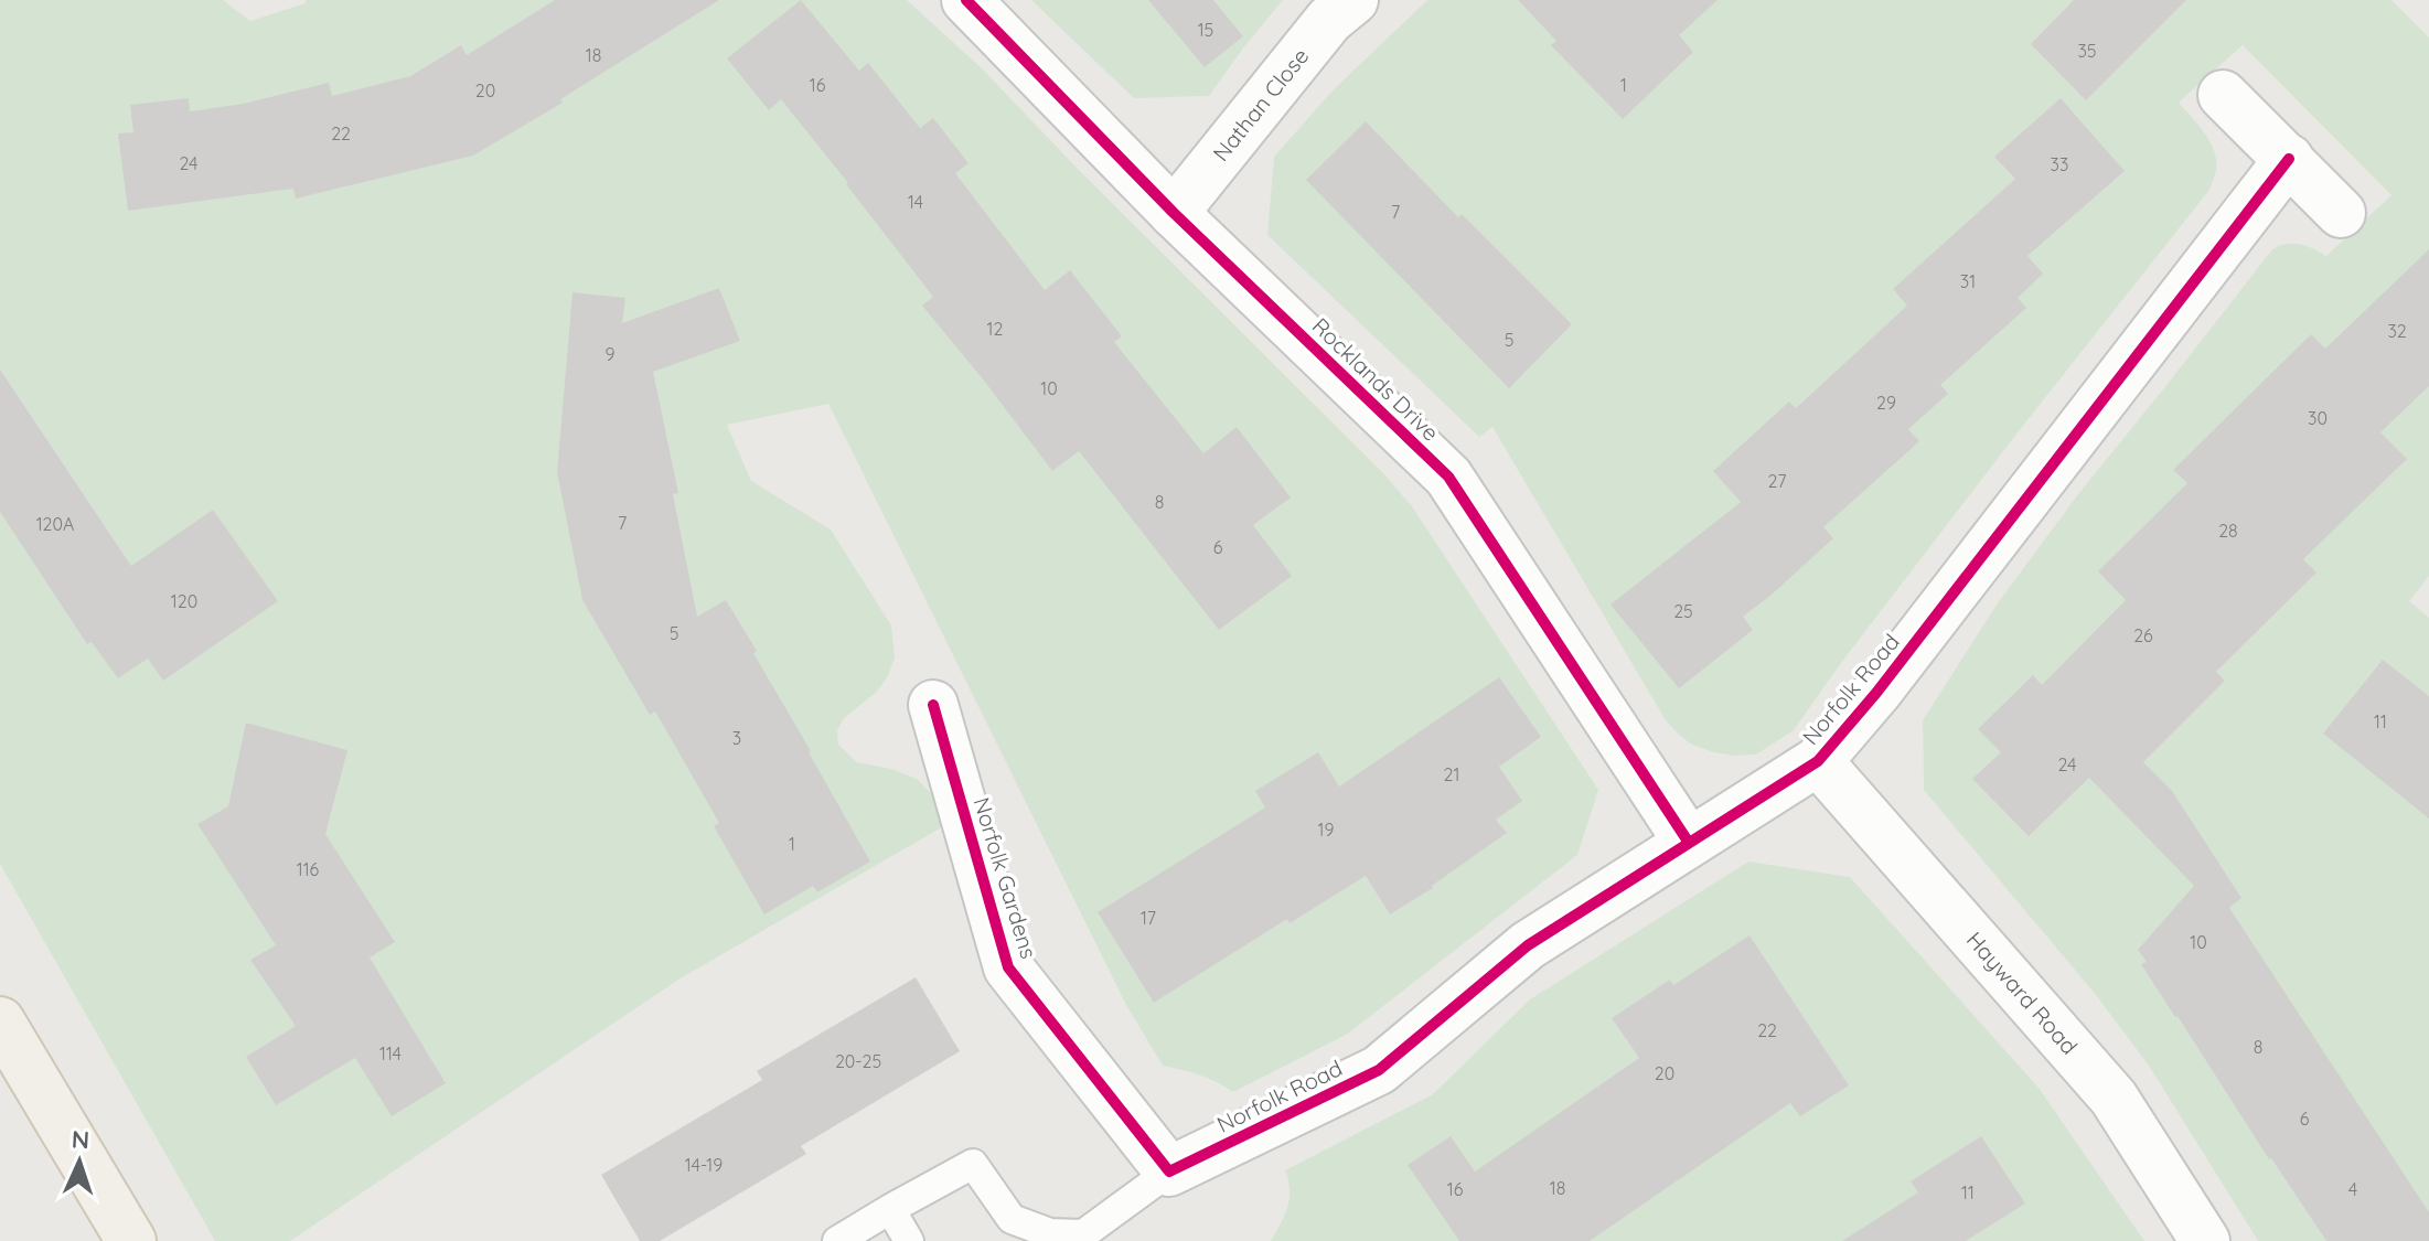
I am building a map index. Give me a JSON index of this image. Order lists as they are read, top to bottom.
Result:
{
  "streets": {
    "street": [
      "Nathan Close",
      "Rocklands Drive",
      "Norfolk Road",
      "Norfolk Gardens",
      "Hayward Road"
    ]
  },
  "crossings": [
    ["Nathan Close", "Rocklands Drive"],
    ["Rocklands Drive", "Norfolk Road"],
    ["Norfolk Road", "Norfolk Gardens"],
    ["Norfolk Road", "Hayward Road"]
  ],
  "house_numbers": [
    "15",
    "35",
    "18",
    "16",
    "1",
    "20",
    "22",
    "24",
    "33",
    "14",
    "7",
    "31",
    "12",
    "32",
    "5",
    "9",
    "10",
    "29",
    "30",
    "27",
    "8",
    "7",
    "120A",
    "28",
    "6",
    "120",
    "25",
    "5",
    "26",
    "11",
    "3",
    "24",
    "21",
    "19",
    "1",
    "116",
    "17",
    "10",
    "22",
    "8",
    "114",
    "20-25",
    "20",
    "6",
    "14-19",
    "18",
    "16",
    "4",
    "11"
  ],
  "north": "top"
}
